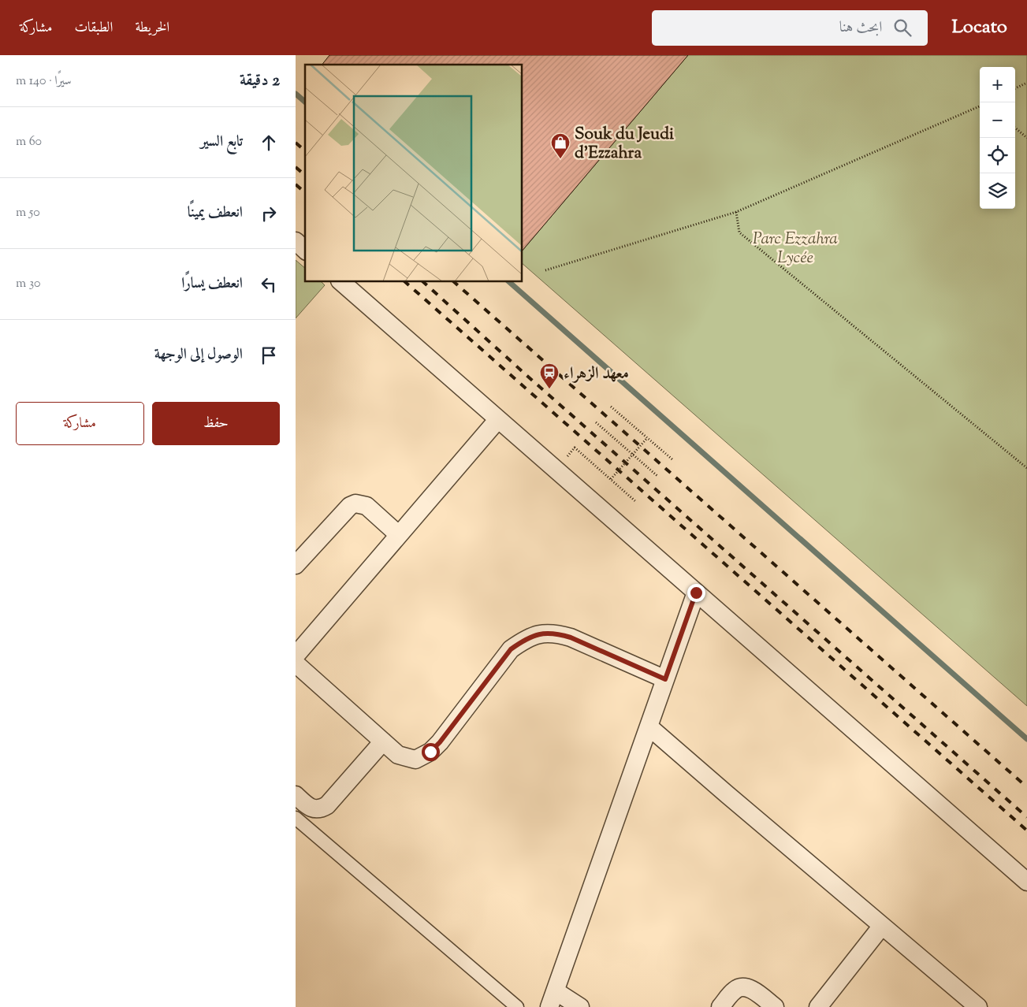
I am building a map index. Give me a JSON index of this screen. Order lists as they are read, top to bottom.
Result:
{
  "parks": ["Parc Ezzahra Lycée"],
  "places": {
    "shop": ["Souk du Jeudi d'Ezzahra"],
    "station": ["معهد الزهراء"]
  },
  "page": {
    "header": "Locato",
    "search": "ابحث هنا",
    "nav": ["الخريطة", "الطبقات", "مشاركة"],
    "heading": ["2 دقيقة", "سيرًا · 140 m"],
    "map_buttons": ["+", "−"],
    "list": [
      ["تابع السير", "60 m"],
      ["انعطف يمينًا", "50 m"],
      ["انعطف يسارًا", "30 m"],
      "الوصول إلى الوجهة"
    ],
    "buttons": ["حفظ", "مشاركة"]
  }
}
